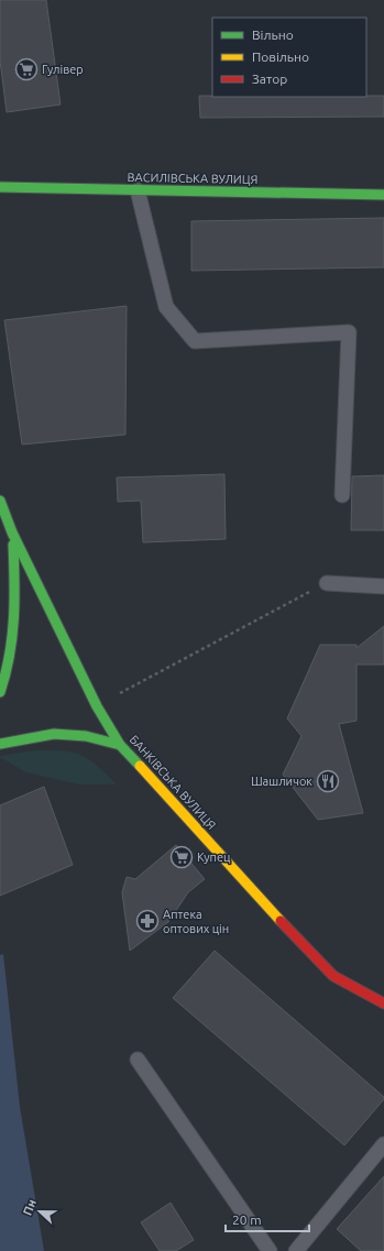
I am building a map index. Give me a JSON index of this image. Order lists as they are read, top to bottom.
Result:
{
  "streets": {
    "street": ["ВАСИЛІВСЬКА ВУЛИЦЯ", "БАНКІВСЬКА ВУЛИЦЯ"]
  },
  "places": {
    "supermarket": ["Гулівер", "Купец"],
    "restaurant": ["Шашличок"],
    "pharmacy": ["Аптека оптових цін"]
  },
  "legend": ["Вільно", "Повільно", "Затор"],
  "scale_bar": "20 m",
  "north": "left"
}
